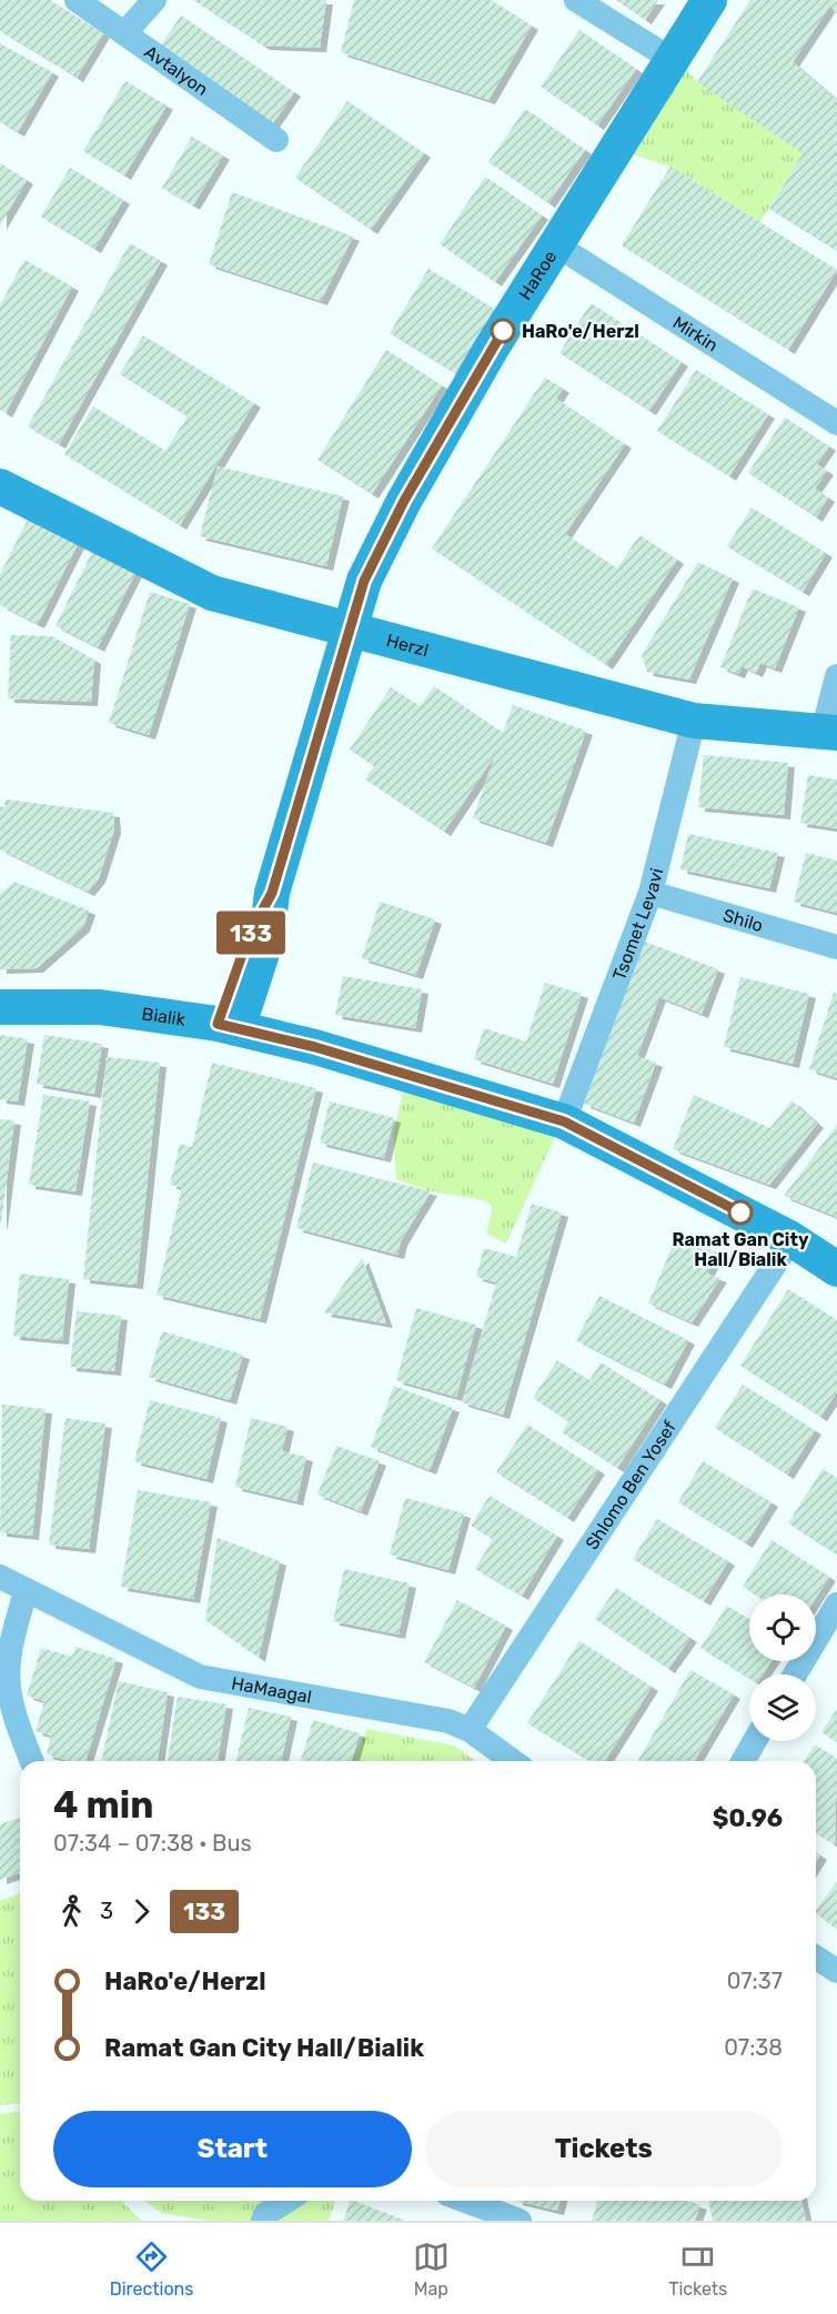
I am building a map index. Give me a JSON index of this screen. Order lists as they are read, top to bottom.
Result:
{
  "streets": {
    "street": [
      "Avtalyon",
      "HaRoe",
      "Mirkin",
      "Herzl",
      "Shilo",
      "Tsomet Levavi",
      "Bialik",
      "Shlomo Ben Yosef",
      "HaMaagal"
    ]
  },
  "crossings": [
    ["HaRoe", "Mirkin"],
    ["HaRoe", "Herzl"],
    ["HaRoe", "Bialik"],
    ["Herzl", "Tsomet Levavi"],
    ["Shilo", "Tsomet Levavi"],
    ["Tsomet Levavi", "Bialik"],
    ["Bialik", "Shlomo Ben Yosef"],
    ["Shlomo Ben Yosef", "HaMaagal"]
  ],
  "places": ["HaRo'e/Herzl", "Ramat Gan City Hall/Bialik"],
  "lines": ["bus line 133"],
  "page": {
    "on_map": "133",
    "heading": ["4 min", "07:34 – 07:38 · Bus", "$0.96"],
    "legs": ["3", "133"],
    "list": [
      {
        "name": "HaRo'e/Herzl",
        "value": "07:37"
      },
      {
        "name": "Ramat Gan City Hall/Bialik",
        "value": "07:38"
      }
    ],
    "buttons": ["Start", "Tickets"],
    "tabs": ["Directions", "Map", "Tickets"]
  }
}
